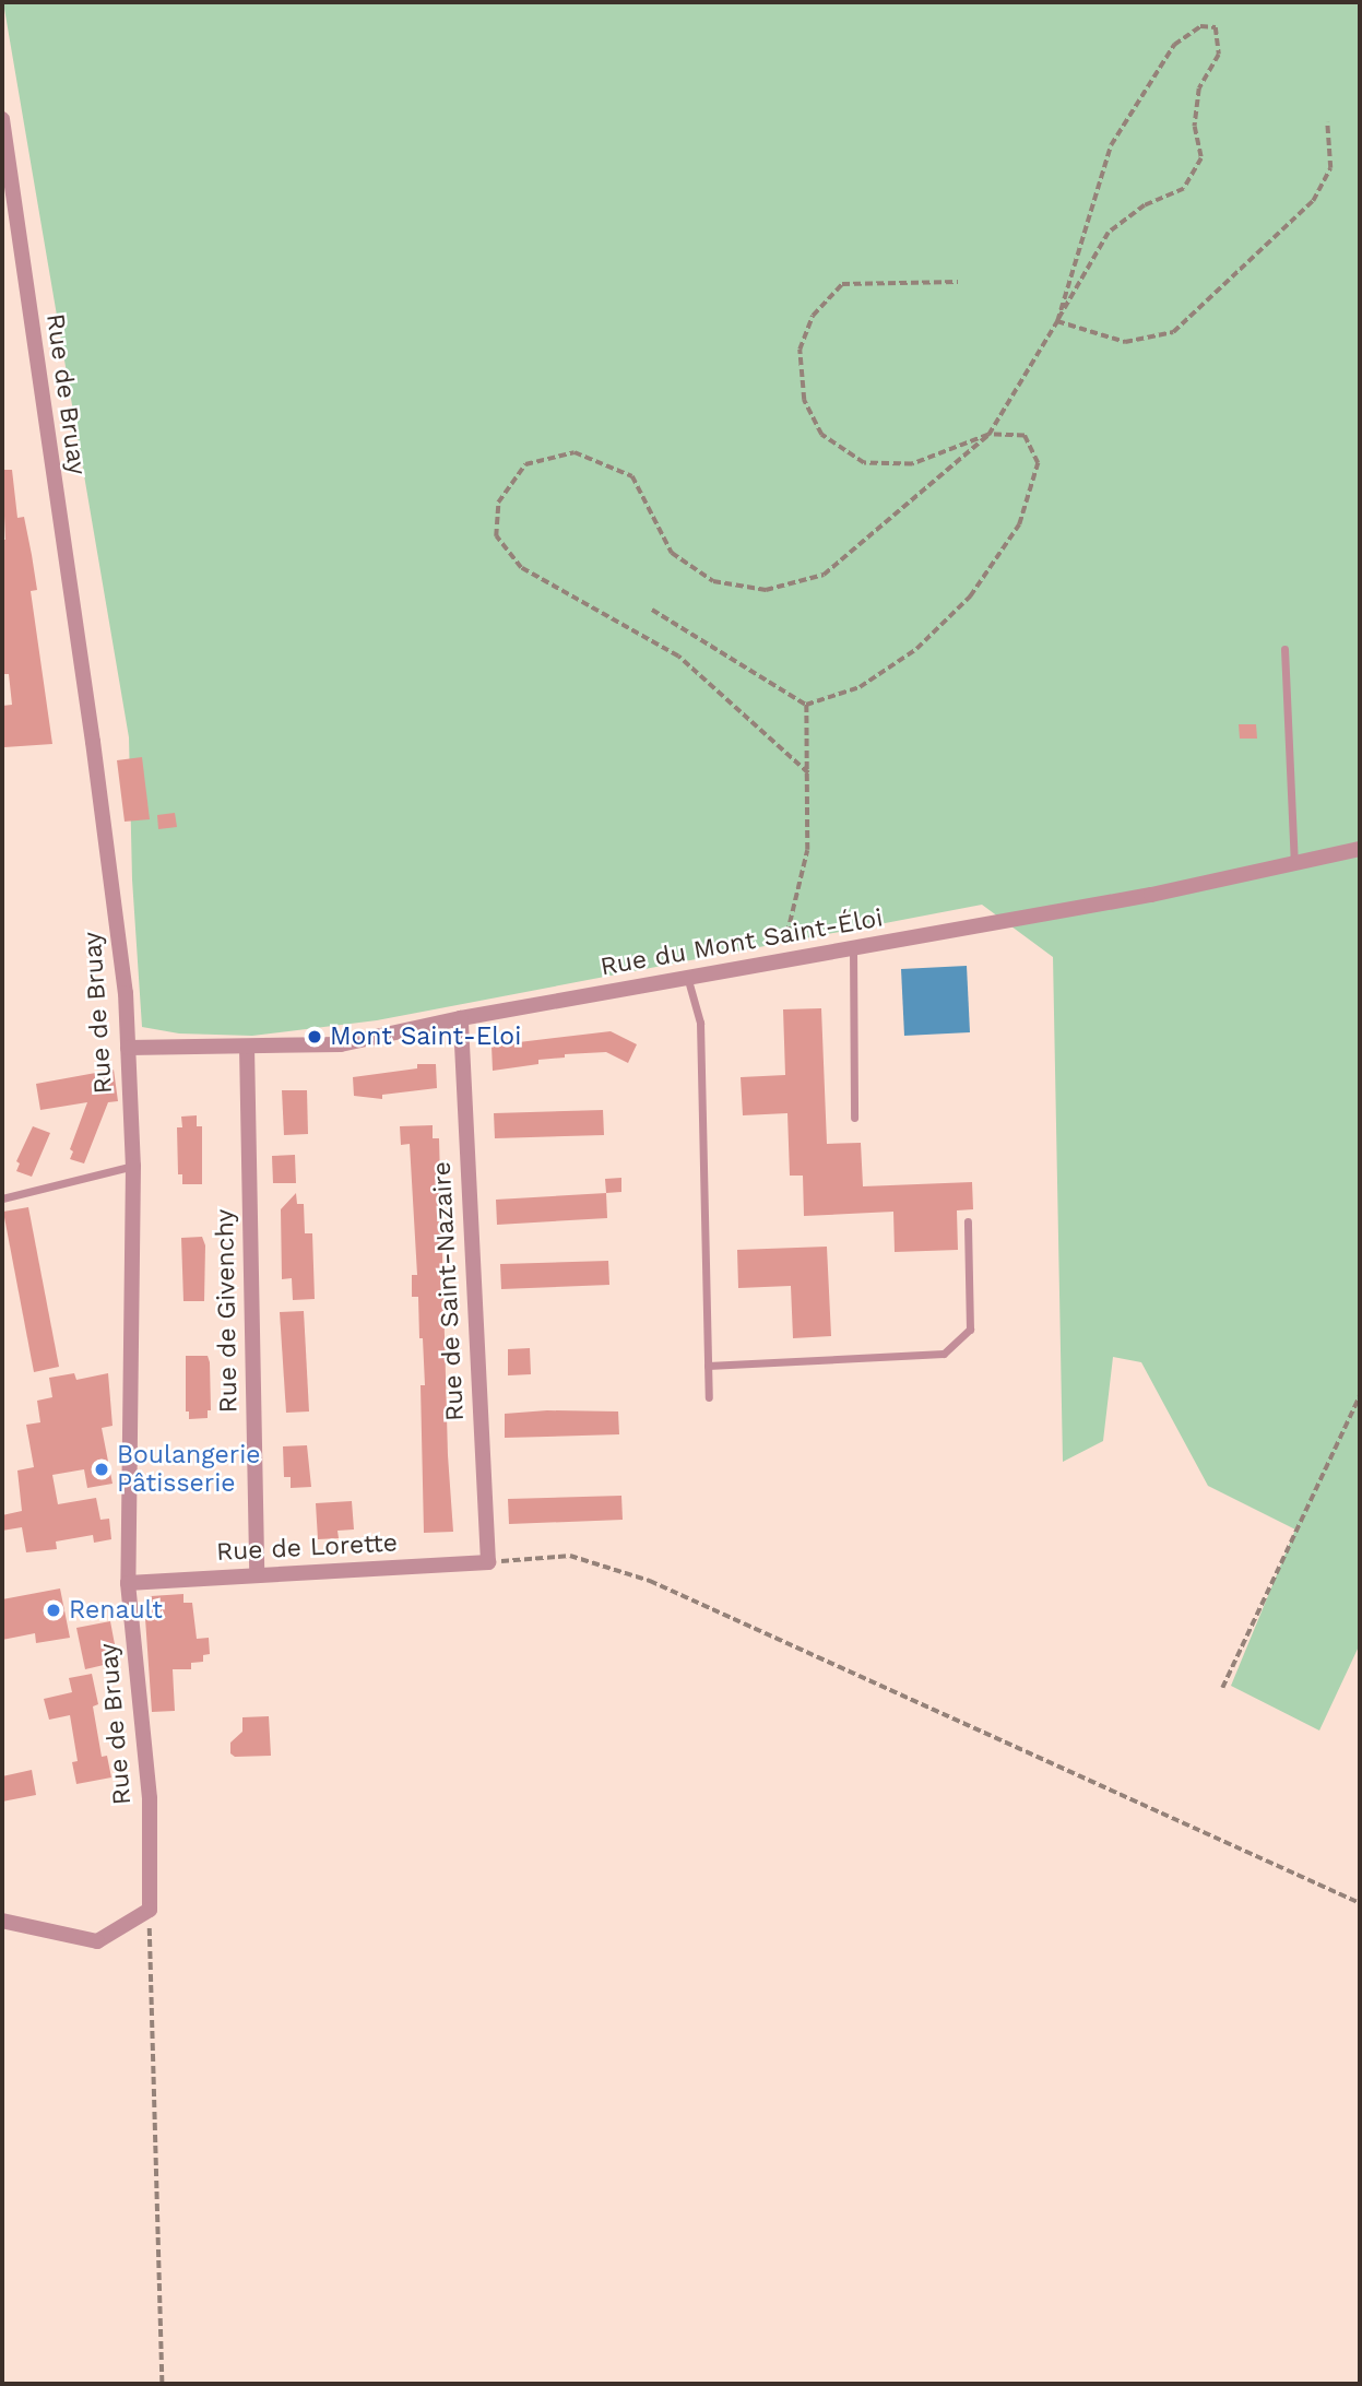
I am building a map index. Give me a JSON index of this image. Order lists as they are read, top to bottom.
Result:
{
  "streets": {
    "street": [
      "Rue de Bruay",
      "Rue du Mont Saint-Éloi",
      "Rue de Saint-Nazaire",
      "Rue de Givenchy",
      "Rue de Lorette"
    ]
  },
  "crossings": [
    ["Rue de Bruay", "Rue du Mont Saint-Éloi"],
    ["Rue de Bruay", "Rue de Lorette"],
    ["Rue du Mont Saint-Éloi", "Rue de Saint-Nazaire"],
    ["Rue du Mont Saint-Éloi", "Rue de Givenchy"],
    ["Rue de Saint-Nazaire", "Rue de Lorette"],
    ["Rue de Givenchy", "Rue de Lorette"]
  ],
  "places": ["Mont Saint-Eloi", "Boulangerie Pâtisserie", "Renault"]
}
